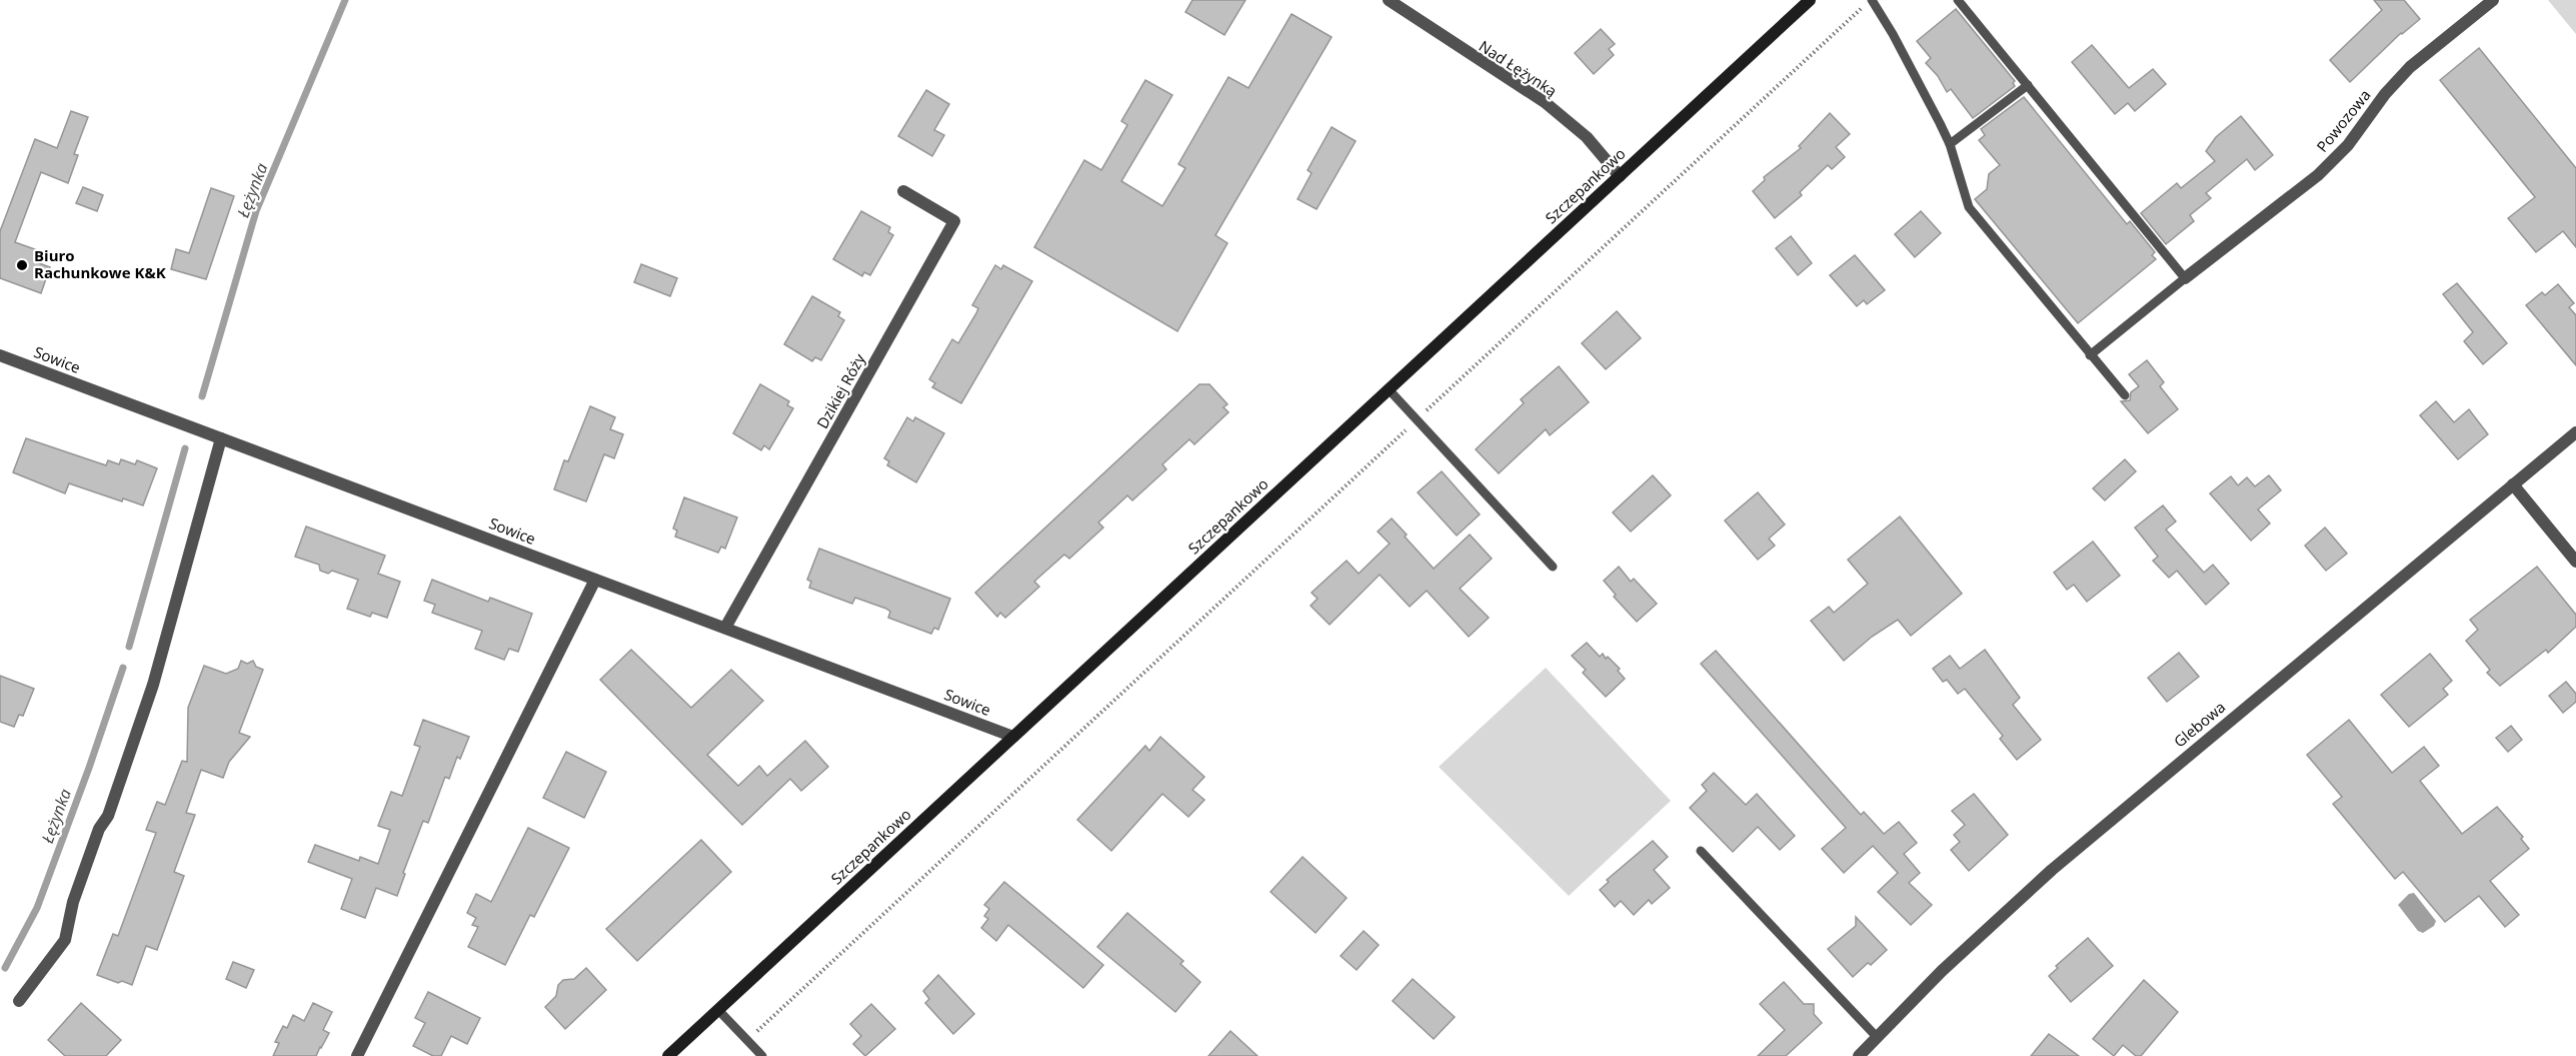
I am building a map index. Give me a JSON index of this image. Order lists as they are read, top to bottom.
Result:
{
  "streets": {
    "street": [
      "Nad Łężynką",
      "Powozowa",
      "Szczepankowo",
      "Sowice",
      "Dzikiej Róży",
      "Glebowa"
    ]
  },
  "crossings": [
    ["Nad Łężynką", "Szczepankowo"],
    ["Szczepankowo", "Sowice"],
    ["Sowice", "Dzikiej Róży"]
  ],
  "water": ["Łężynka"],
  "places": ["Biuro Rachunkowe K&K"]
}
